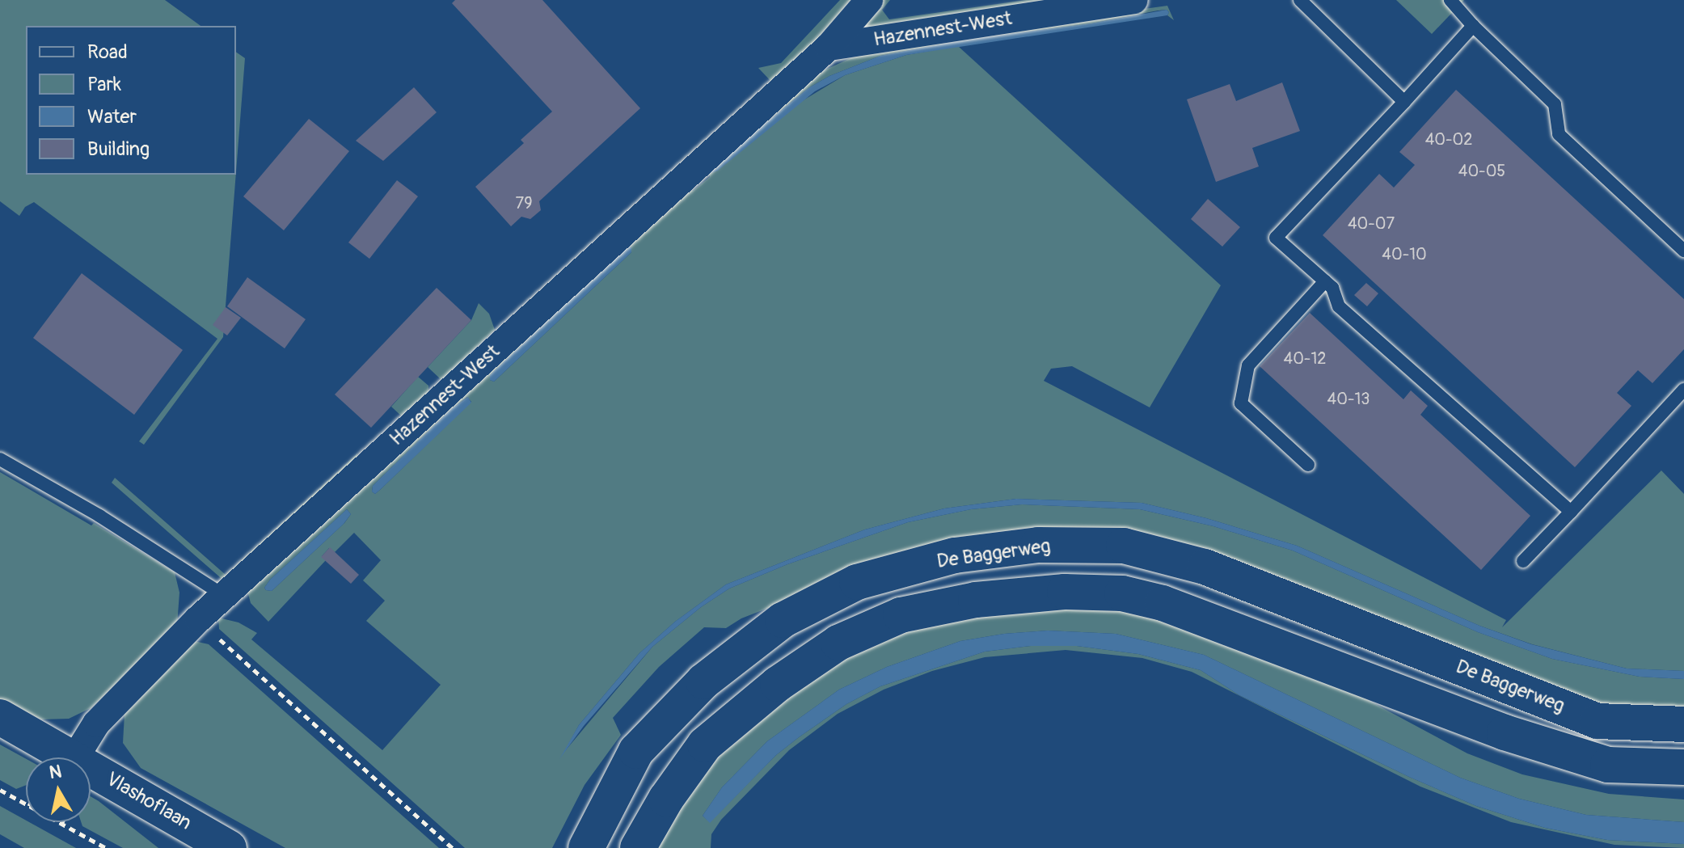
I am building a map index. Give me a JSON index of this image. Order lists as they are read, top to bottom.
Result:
{
  "streets": {
    "street": ["Hazennest-West", "De Baggerweg", "Vlashoflaan"]
  },
  "crossings": [
    ["Hazennest-West", "Vlashoflaan"]
  ],
  "house_numbers": [
    "40-02",
    "40-05",
    "79",
    "40-07",
    "40-10",
    "40-12",
    "40-13"
  ],
  "legend": [
    "Road",
    "Park",
    "Water",
    "Building"
  ],
  "north": "top"
}
